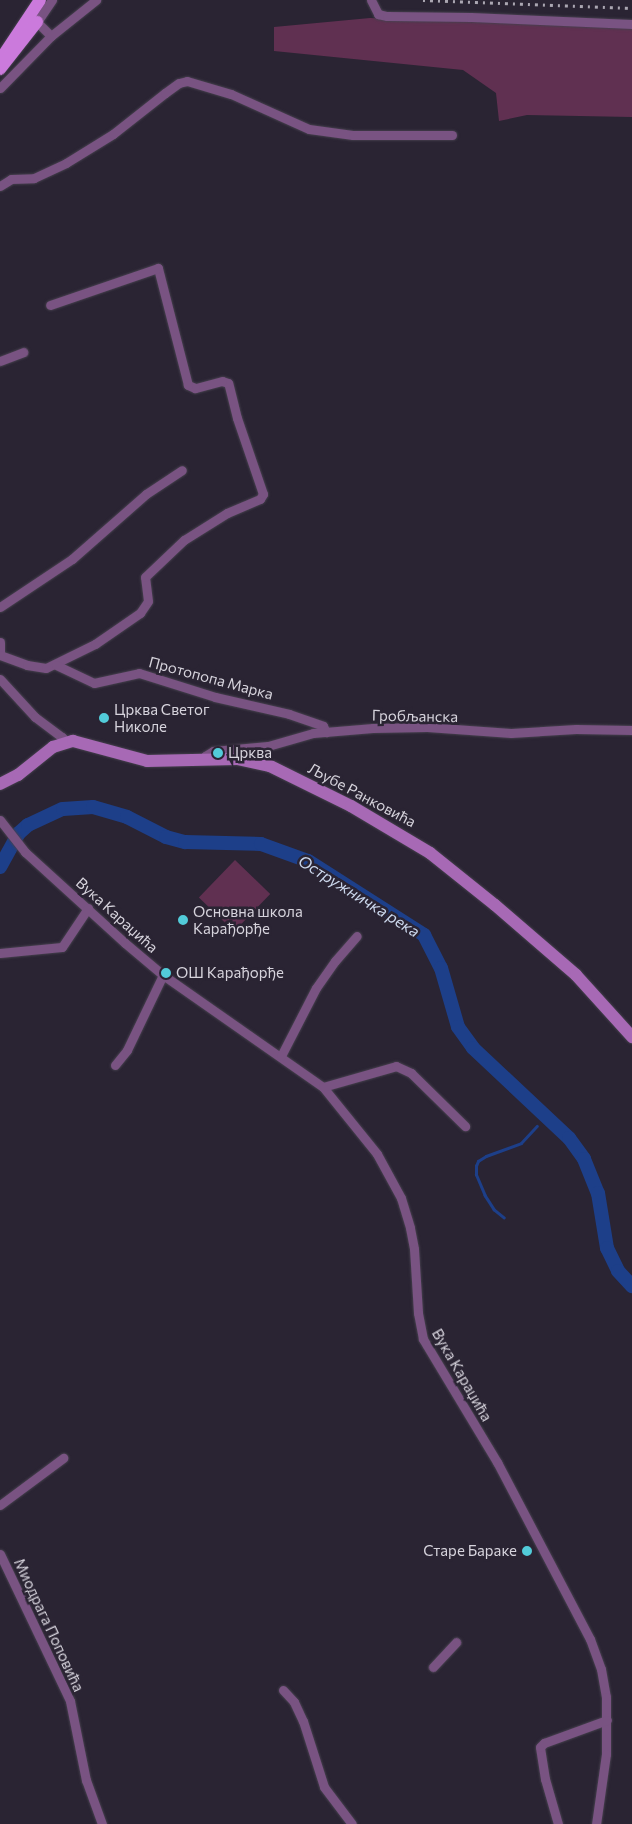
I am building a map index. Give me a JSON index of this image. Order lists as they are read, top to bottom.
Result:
{
  "streets": {
    "street": [
      "Протопопа Марка",
      "Гробљанска",
      "Љубе Ранковића",
      "Вука Караџића",
      "Миодрага Поповића"
    ]
  },
  "crossings": [
    ["Протопопа Марка", "Гробљанска"],
    ["Гробљанска", "Љубе Ранковића"]
  ],
  "water": ["Остружничка река"],
  "places": [
    "Црква Светог Николе",
    "Црква",
    "Основна школа Карађорђе",
    "ОШ Карађорђе",
    "Старе Бараке"
  ]
}
